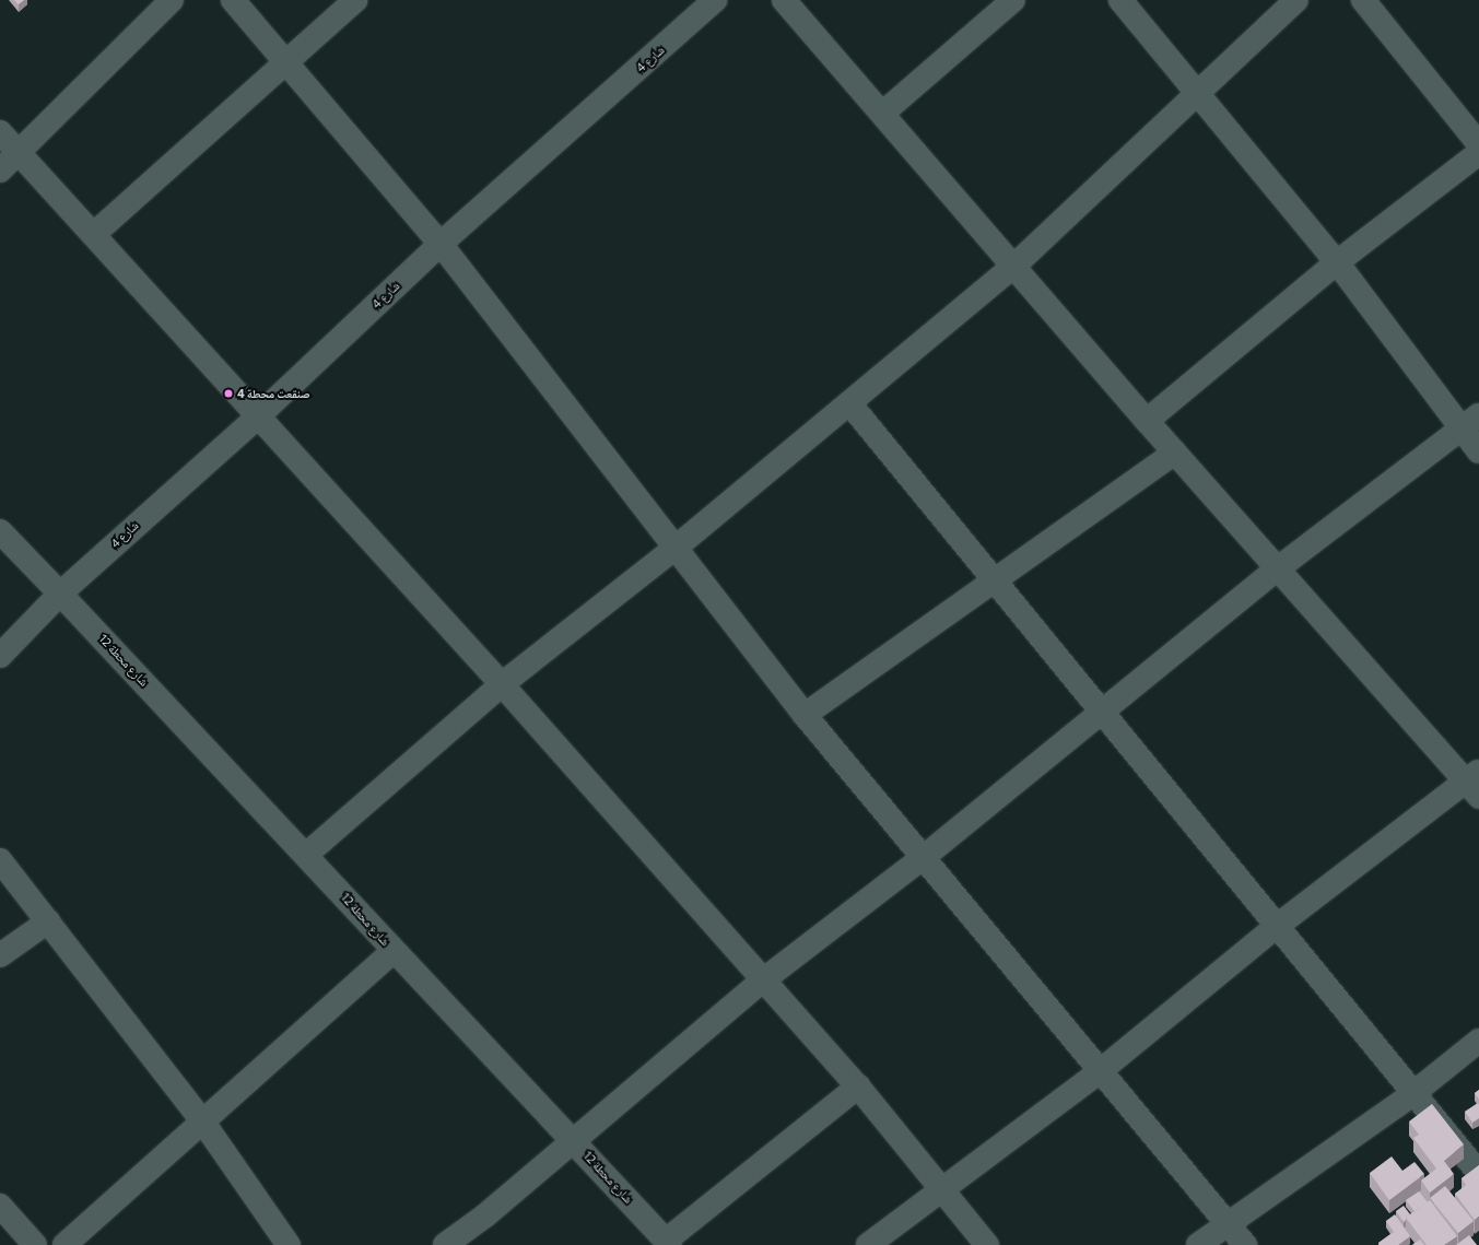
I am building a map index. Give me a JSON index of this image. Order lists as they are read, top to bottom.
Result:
{
  "streets": {
    "street": ["شارع 4", "شارع محطة 12"]
  },
  "crossings": [
    ["شارع 4", "شارع محطة 12"]
  ],
  "places": ["صنقعت محطة 4"]
}
